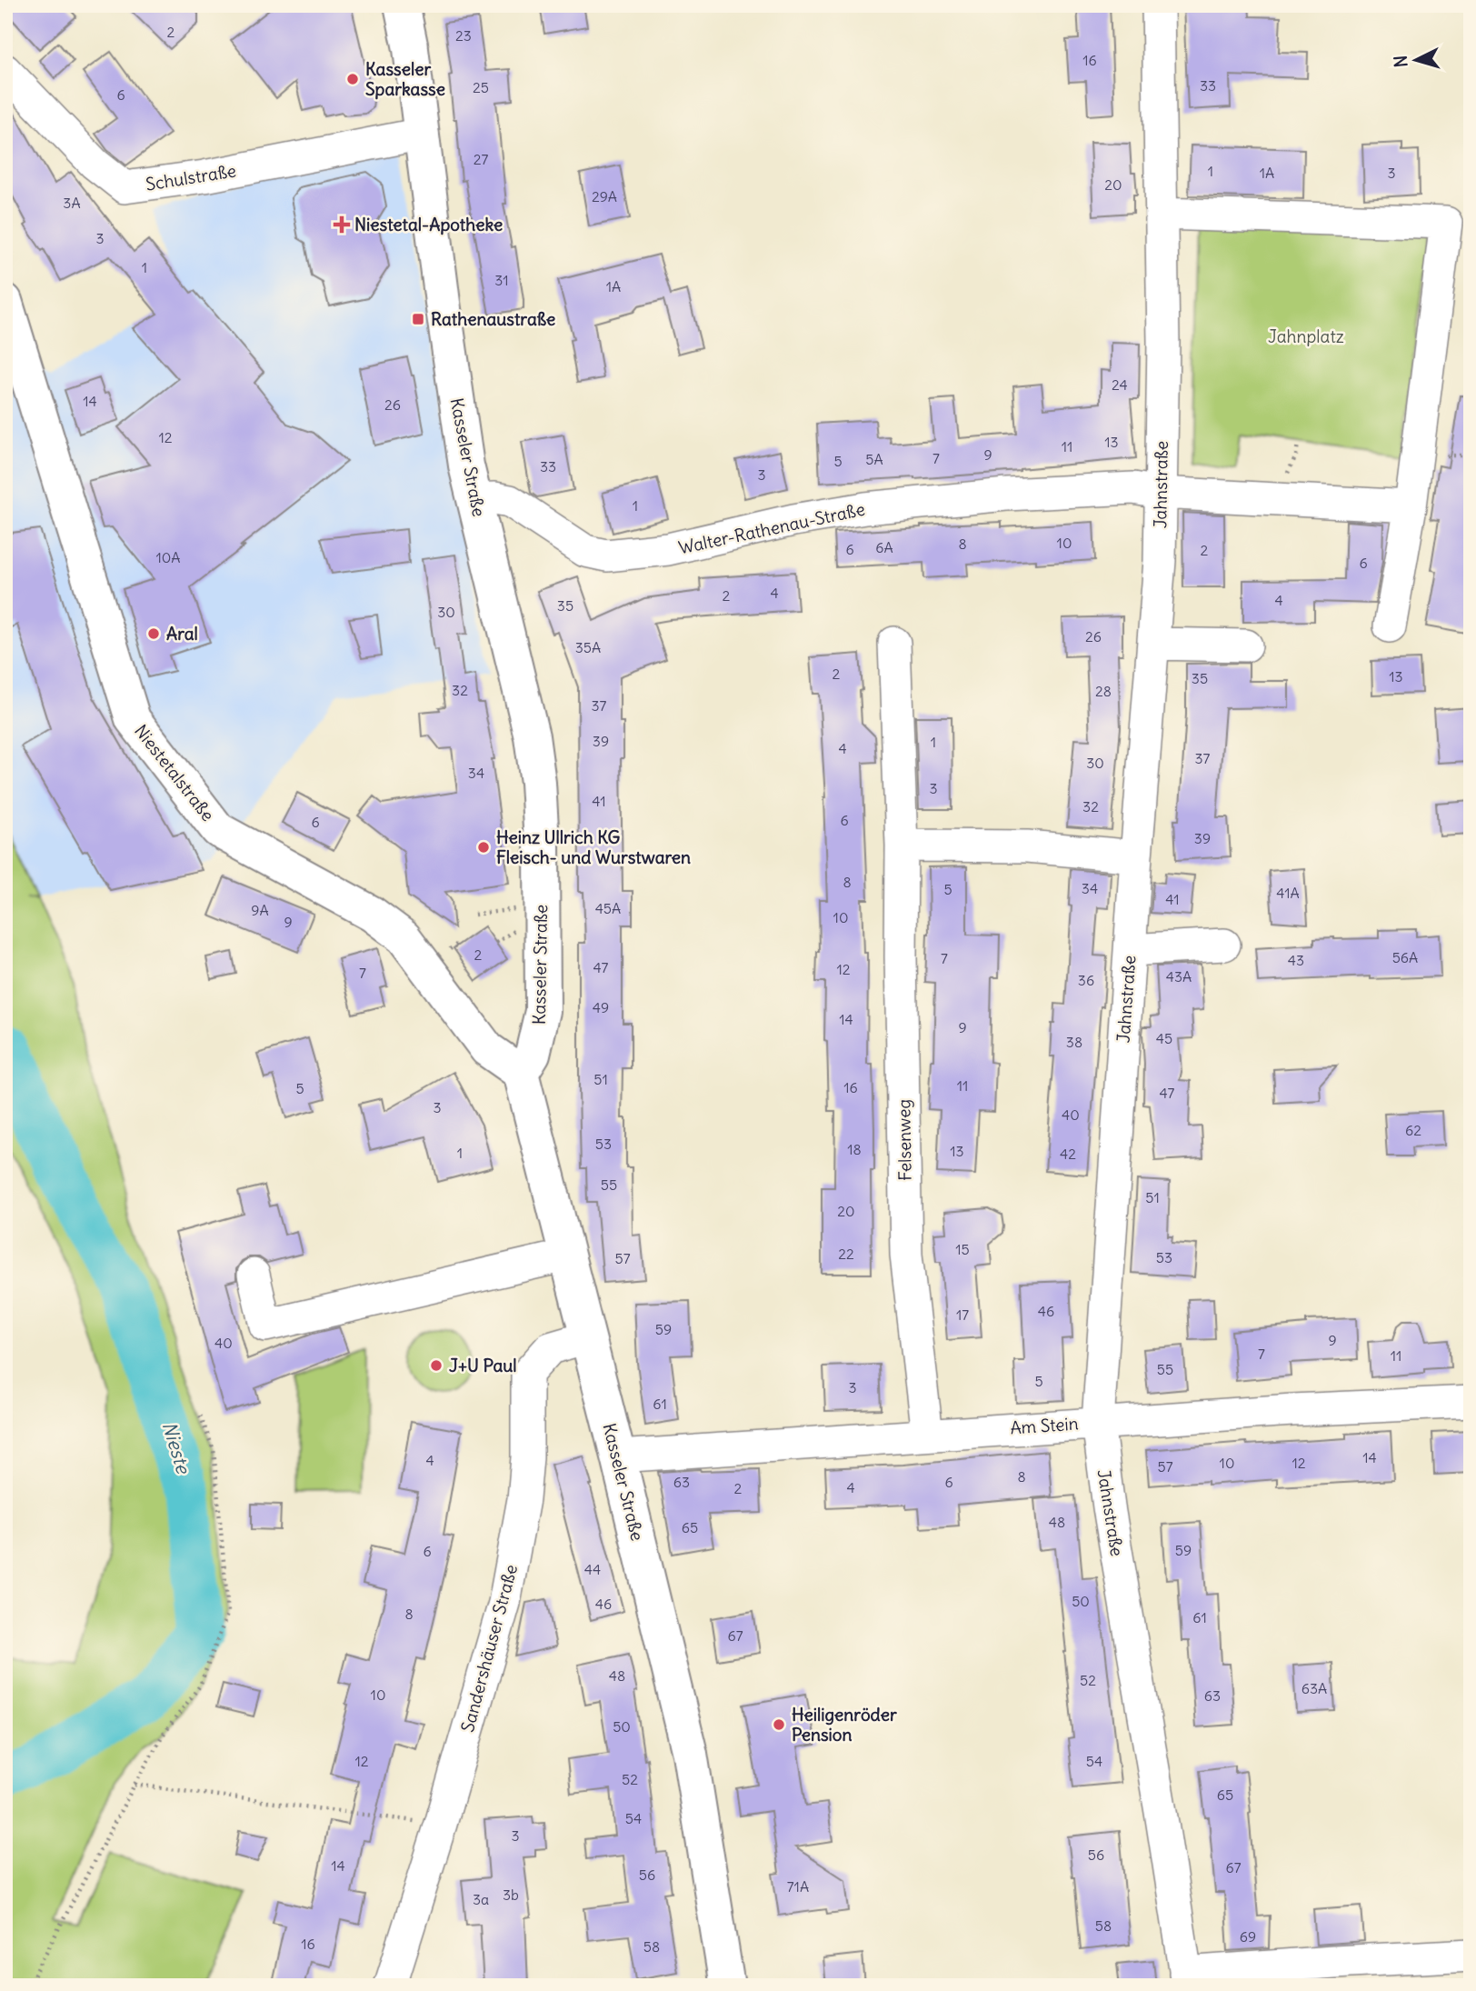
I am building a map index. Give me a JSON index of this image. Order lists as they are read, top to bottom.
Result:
{
  "streets": {
    "main road": ["Kasseler Straße", "Niestetalstraße"],
    "street": [
      "Schulstraße",
      "Jahnstraße",
      "Walter-Rathenau-Straße",
      "Felsenweg",
      "Am Stein",
      "Sandershäuser Straße"
    ]
  },
  "crossings": [
    ["Schulstraße", "Kasseler Straße"],
    ["Kasseler Straße", "Walter-Rathenau-Straße"],
    ["Kasseler Straße", "Niestetalstraße"],
    ["Kasseler Straße", "Am Stein"],
    ["Kasseler Straße", "Sandershäuser Straße"],
    ["Jahnstraße", "Walter-Rathenau-Straße"],
    ["Jahnstraße", "Am Stein"],
    ["Felsenweg", "Am Stein"]
  ],
  "water": ["Nieste"],
  "parks": ["Jahnplatz"],
  "places": {
    "other": [
      "Kasseler Sparkasse",
      "Aral",
      "Heinz Ullrich KG Fleisch- und Wurstwaren",
      "J+U Paul",
      "Heiligenröder Pension"
    ],
    "health": ["Niestetal-Apotheke"],
    "transit": ["Rathenaustraße"]
  },
  "house_numbers": [
    "2",
    "23",
    "16",
    "33",
    "25",
    "6",
    "27",
    "1",
    "1A",
    "3",
    "20",
    "29A",
    "3A",
    "3",
    "1",
    "31",
    "1A",
    "24",
    "14",
    "26",
    "12",
    "13",
    "11",
    "9",
    "7",
    "5A",
    "5",
    "33",
    "3",
    "1",
    "10",
    "8",
    "6A",
    "6",
    "2",
    "10A",
    "6",
    "4",
    "2",
    "4",
    "35",
    "30",
    "26",
    "35A",
    "2",
    "13",
    "35",
    "32",
    "28",
    "37",
    "39",
    "1",
    "4",
    "37",
    "30",
    "34",
    "3",
    "41",
    "32",
    "6",
    "6",
    "39",
    "8",
    "34",
    "5",
    "41A",
    "41",
    "45A",
    "9A",
    "10",
    "9",
    "2",
    "56A",
    "7",
    "43",
    "47",
    "12",
    "7",
    "43A",
    "36",
    "49",
    "14",
    "9",
    "45",
    "38",
    "51",
    "11",
    "16",
    "5",
    "47",
    "3",
    "40",
    "62",
    "53",
    "18",
    "13",
    "1",
    "42",
    "55",
    "51",
    "20",
    "15",
    "22",
    "53",
    "57",
    "46",
    "17",
    "59",
    "9",
    "40",
    "7",
    "11",
    "55",
    "5",
    "3",
    "61",
    "14",
    "4",
    "10",
    "12",
    "57",
    "8",
    "63",
    "6",
    "4",
    "2",
    "48",
    "65",
    "59",
    "6",
    "44",
    "50",
    "46",
    "8",
    "61",
    "67",
    "48",
    "52",
    "63A",
    "10",
    "63",
    "50",
    "12",
    "54",
    "52",
    "65",
    "54",
    "3",
    "56",
    "14",
    "67",
    "56",
    "71A",
    "3b",
    "3a",
    "58",
    "69",
    "16",
    "58"
  ],
  "north": "left"
}
